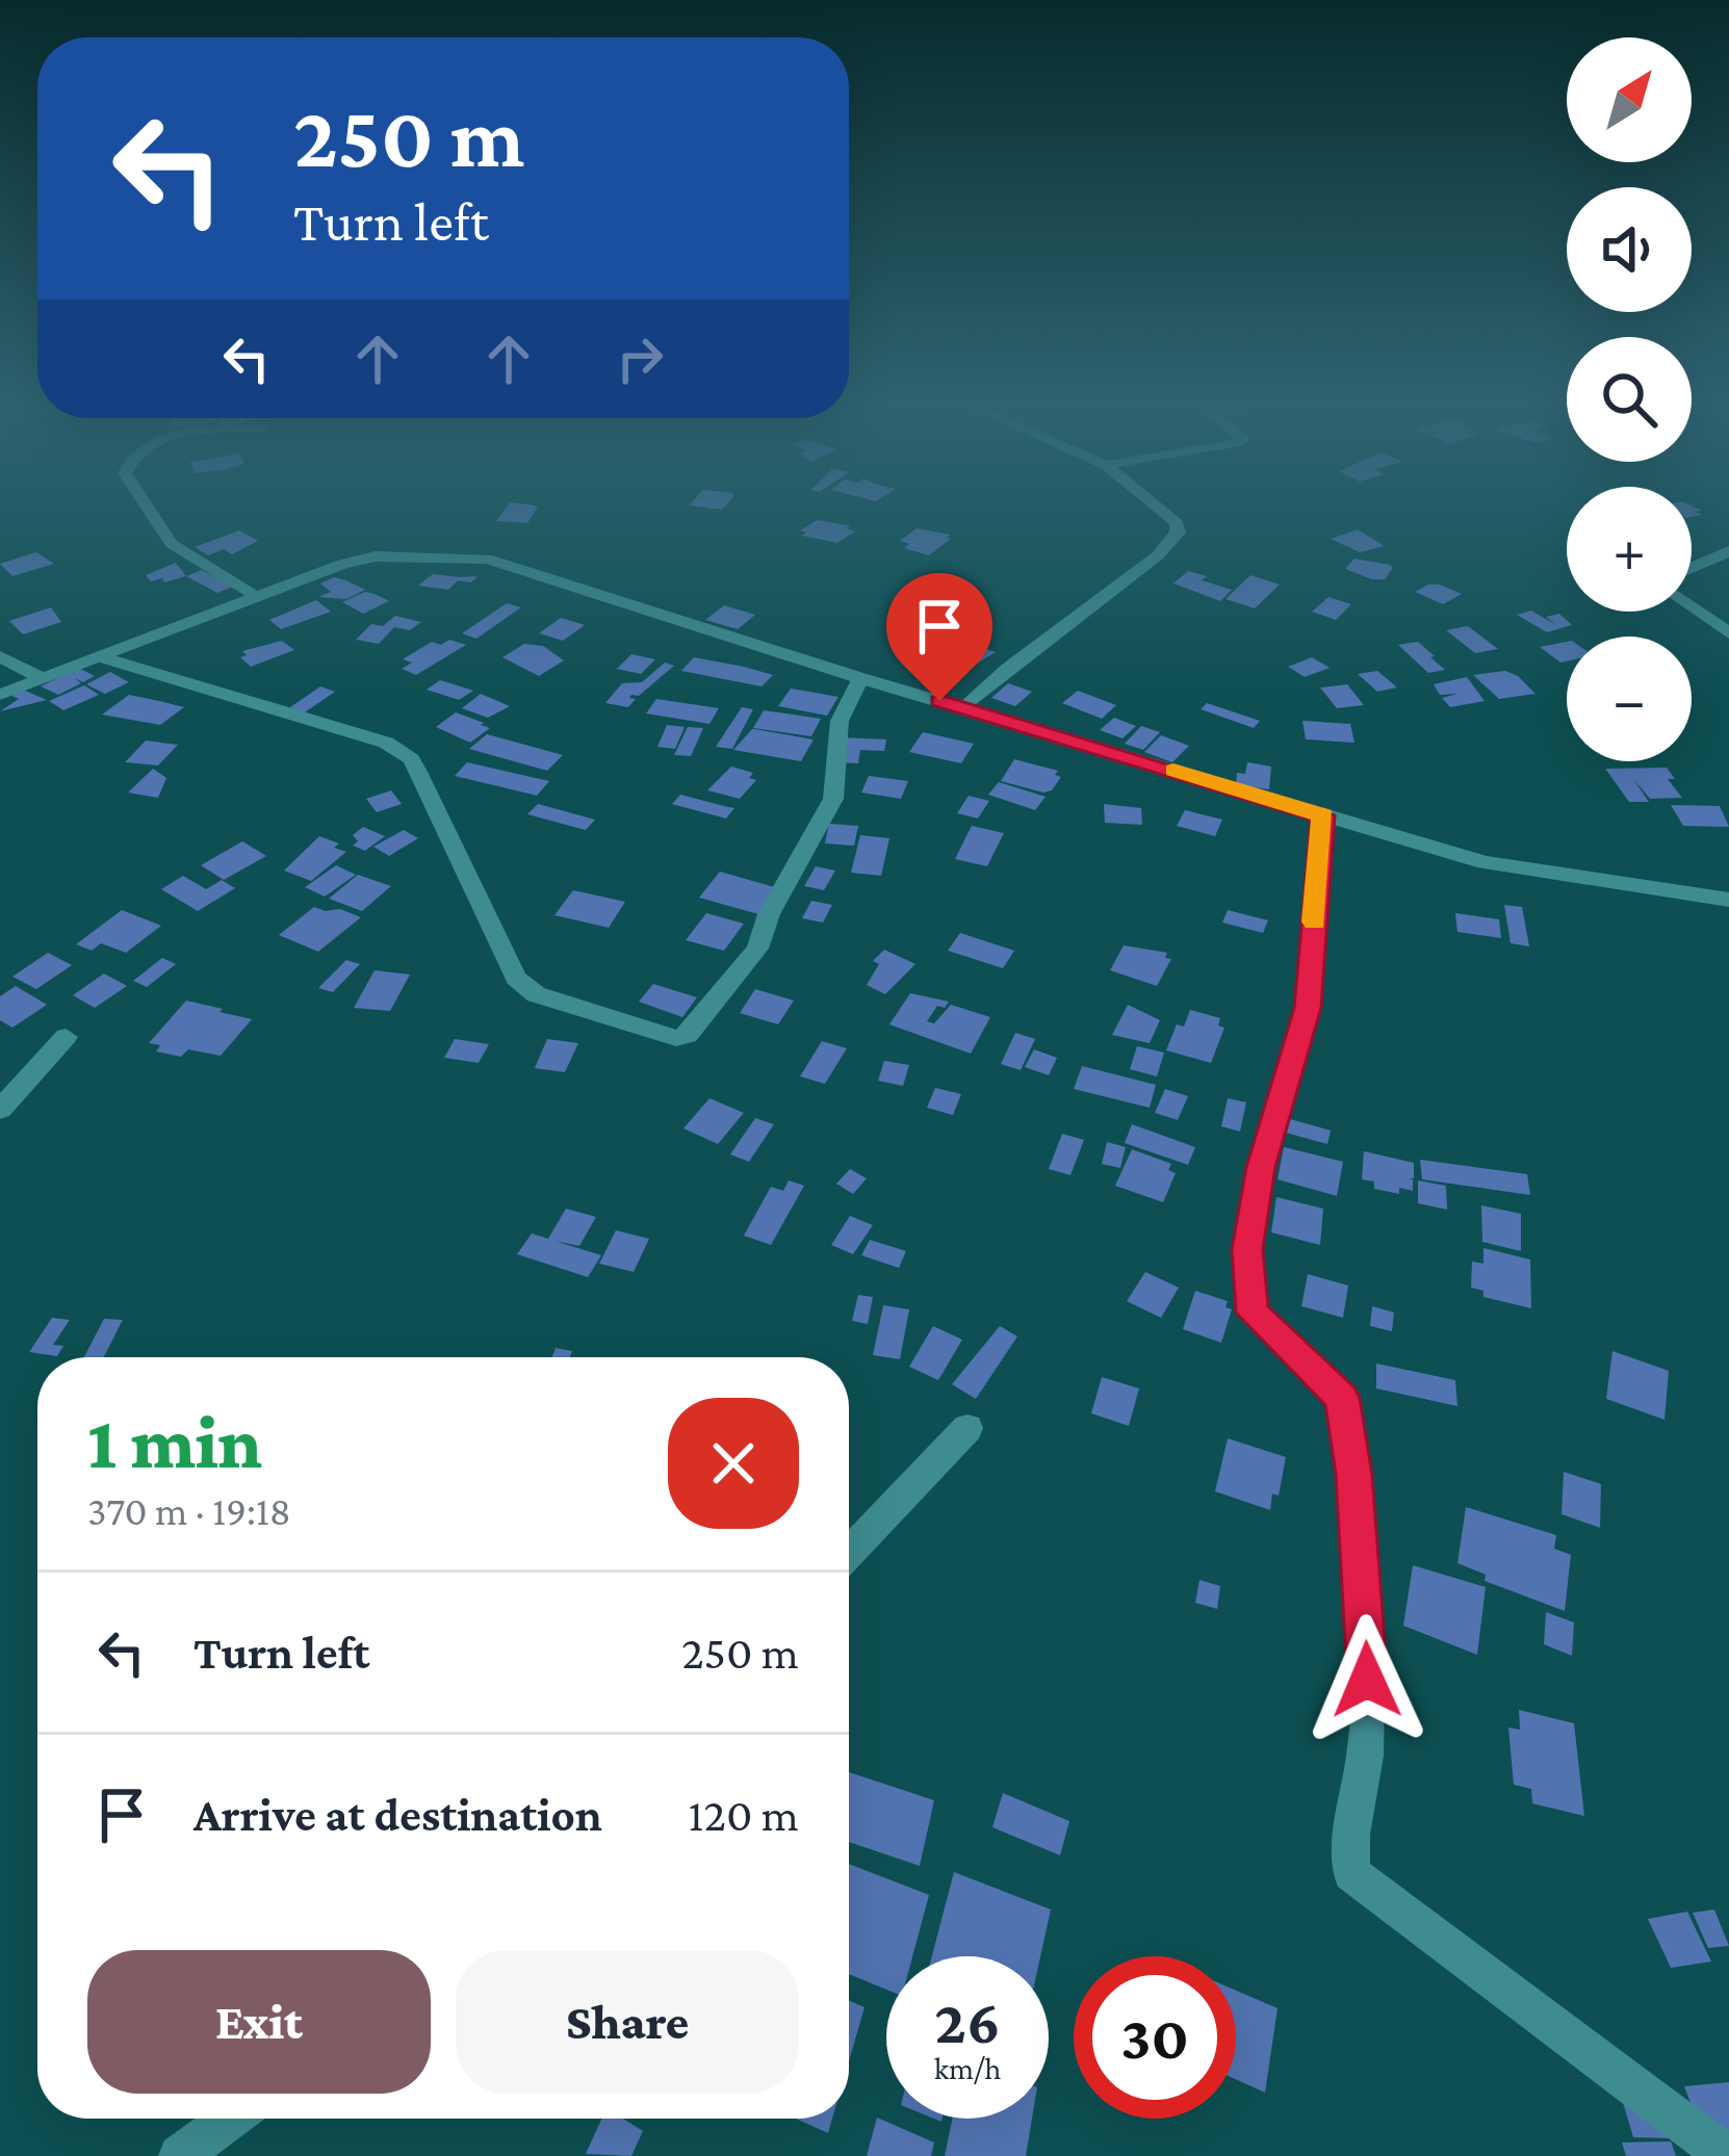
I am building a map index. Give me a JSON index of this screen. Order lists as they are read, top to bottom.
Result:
{
  "north": "top right",
  "page": {
    "map_buttons": ["+", "−"],
    "turn": ["250 m", "Turn left"],
    "heading": ["1 min", "370 m · 19:18"],
    "list": [
      {
        "name": "Turn left",
        "value": "250 m"
      },
      {
        "name": "Arrive at destination",
        "value": "120 m"
      }
    ],
    "buttons": ["Exit", "Share"],
    "speed": "26 km/h",
    "limit": "30"
  }
}
